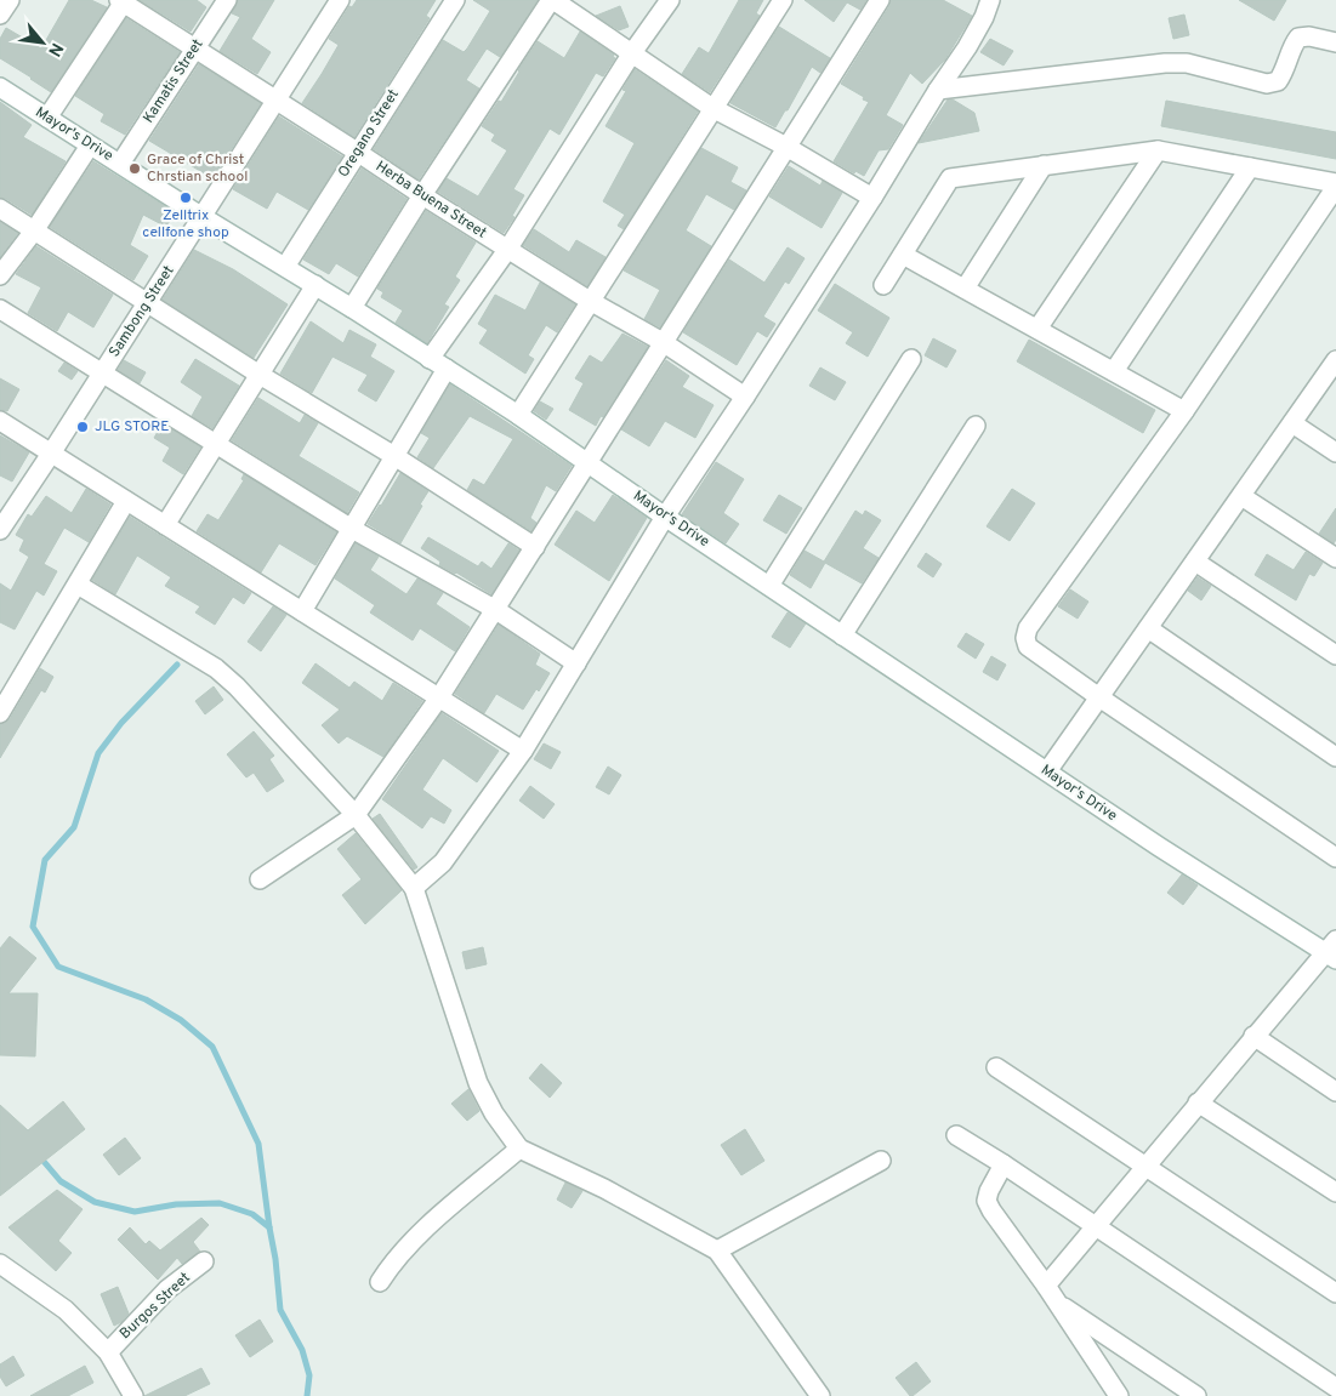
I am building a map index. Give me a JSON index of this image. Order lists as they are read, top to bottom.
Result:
{
  "streets": {
    "street": [
      "Kamatis Street",
      "Oregano Street",
      "Mayor's Drive",
      "Herba Buena Street",
      "Sambong Street",
      "Burgos Street"
    ]
  },
  "crossings": [
    ["Kamatis Street", "Mayor's Drive"],
    ["Kamatis Street", "Herba Buena Street"],
    ["Oregano Street", "Mayor's Drive"],
    ["Oregano Street", "Herba Buena Street"],
    ["Mayor's Drive", "Sambong Street"],
    ["Herba Buena Street", "Sambong Street"]
  ],
  "places": ["Grace of Christ Chrstian school", "Zelltrix cellfone shop", "JLG STORE"],
  "north": "bottom right"
}
